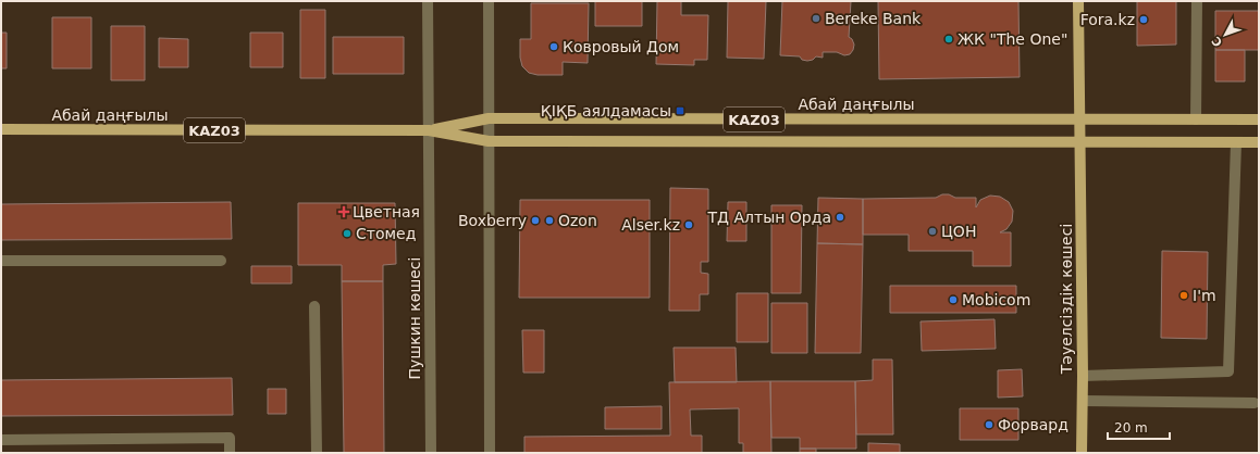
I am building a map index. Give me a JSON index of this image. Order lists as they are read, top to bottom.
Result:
{
  "streets": {
    "main road": ["Абай даңғылы", "KАZ03", "Тәуелсіздік көшесі"],
    "street": ["Пушкин көшесі"]
  },
  "crossings": [
    ["Абай даңғылы", "Тәуелсіздік көшесі"],
    ["Абай даңғылы", "Пушкин көшесі"]
  ],
  "places": {
    "other": [
      "Bereke Bank",
      "Fora.kz",
      "ЖК \"The One\"",
      "Ковровый Дом",
      "ТД Алтын Орда",
      "Boxberry",
      "Ozon",
      "Alser.kz",
      "ЦОН",
      "Стомед",
      "I'm",
      "Mobicom",
      "Форвард"
    ],
    "transit": ["ҚІҚБ аялдамасы"],
    "health": ["Цветная"]
  },
  "scale_bar": "20 m",
  "north": "bottom left"
}
